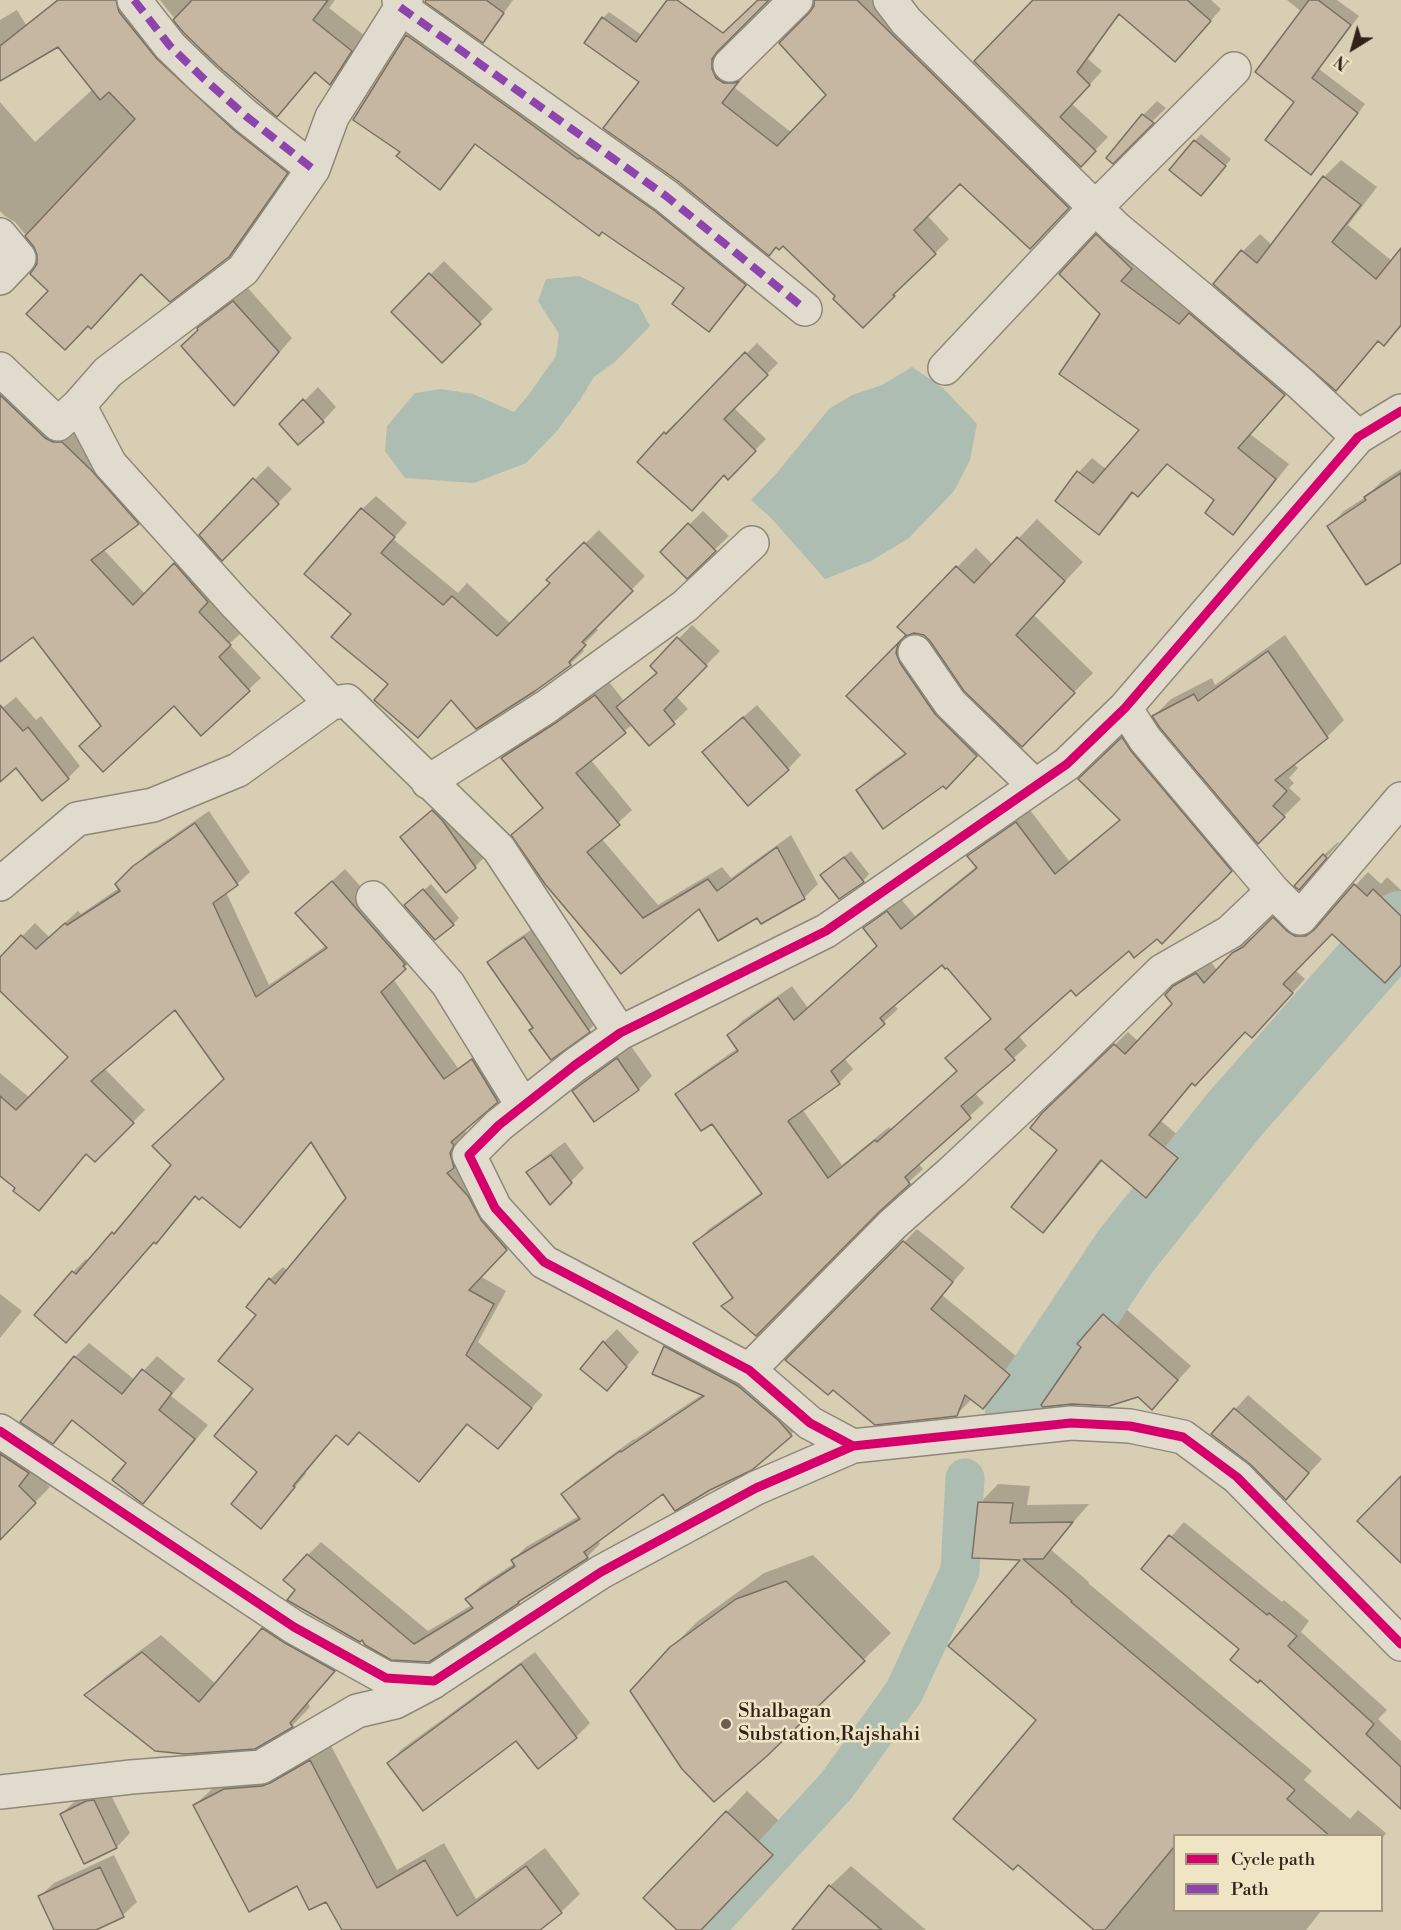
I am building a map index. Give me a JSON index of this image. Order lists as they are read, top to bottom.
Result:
{
  "places": ["Shalbagan Substation,Rajshahi"],
  "legend": ["Cycle path", "Path"],
  "north": "bottom left"
}
